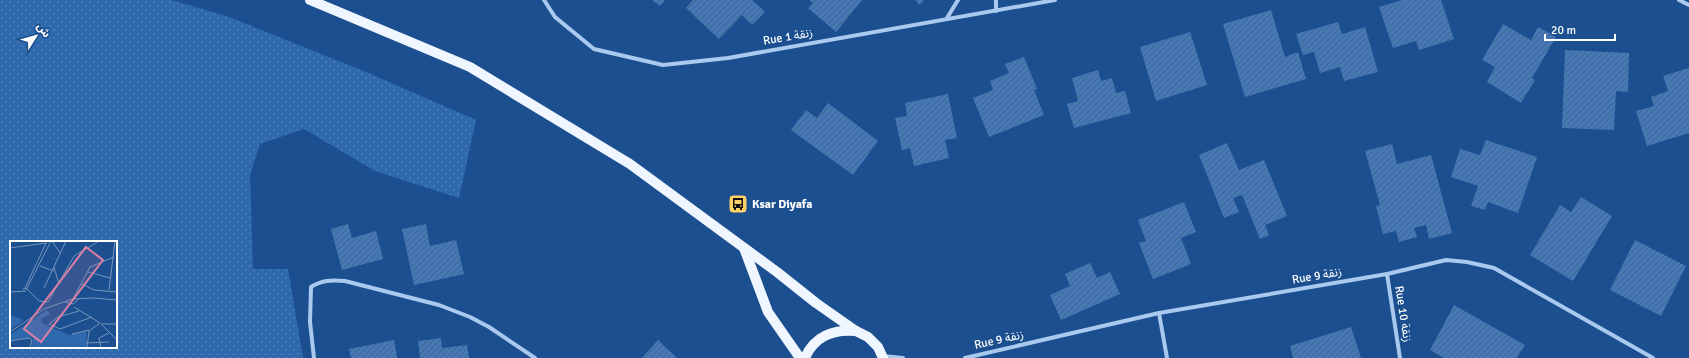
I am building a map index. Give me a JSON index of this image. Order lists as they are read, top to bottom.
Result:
{
  "streets": {
    "street": ["Rue 1 زنقة", "Rue 9 زنقة", "Rue 10 زنقة"]
  },
  "crossings": [
    ["Rue 9 زنقة", "Rue 10 زنقة"]
  ],
  "places": {
    "bus stop": ["Ksar Diyafa"]
  },
  "scale_bar": "20 m",
  "north": "top right"
}
